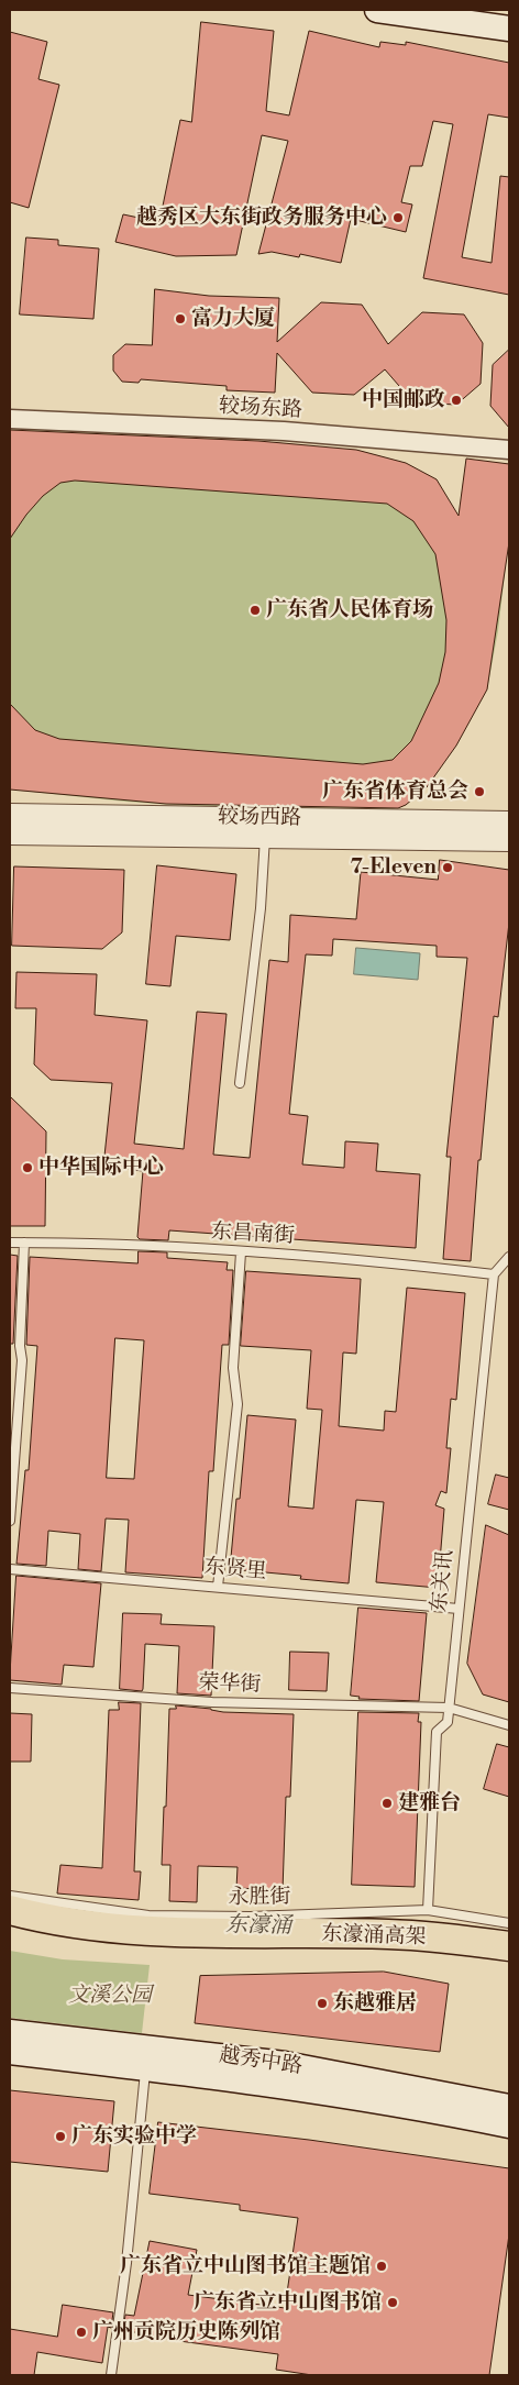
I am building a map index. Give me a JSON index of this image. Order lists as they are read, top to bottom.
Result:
{
  "streets": {
    "highway": ["东濠涌高架"],
    "main road": ["越秀中路"],
    "street": ["较场东路", "较场西路"],
    "lane": [
      "东昌南街",
      "东贤里",
      "东关讯",
      "荣华街",
      "永胜街"
    ]
  },
  "crossings": [
    ["东昌南街", "东关讯"],
    ["东贤里", "东关讯"],
    ["东关讯", "荣华街"],
    ["东关讯", "永胜街"]
  ],
  "water": ["东濠涌"],
  "parks": ["文溪公园"],
  "places": [
    "越秀区大东街政务服务中心",
    "富力大厦",
    "中国邮政",
    "广东省人民体育场",
    "广东省体育总会",
    "7-Eleven",
    "中华国际中心",
    "建雅台",
    "东越雅居",
    "广东实验中学",
    "广东省立中山图书馆主题馆",
    "广东省立中山图书馆",
    "广州贡院历史陈列馆"
  ]
}
